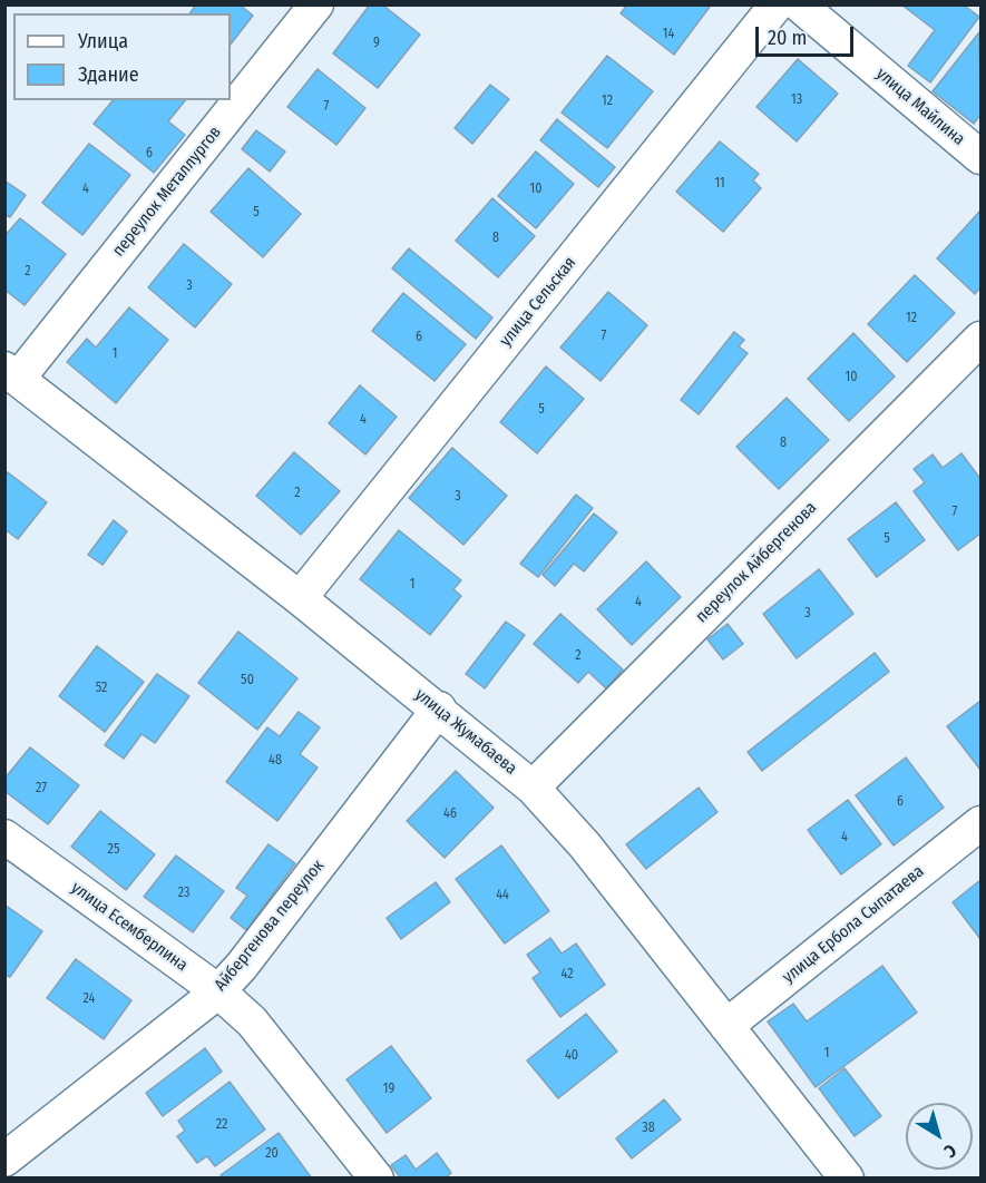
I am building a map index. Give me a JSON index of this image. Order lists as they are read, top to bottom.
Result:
{
  "streets": {
    "street": [
      "улица Майлина",
      "переулок Металлургов",
      "улица Сельская",
      "переулок Айбергенова",
      "улица Жумабаева",
      "улица Ербола Сыпатаева",
      "Айбергенова переулок",
      "улица Есемберлина"
    ]
  },
  "crossings": [
    ["переулок Металлургов", "улица Жумабаева"],
    ["улица Сельская", "улица Жумабаева"],
    ["переулок Айбергенова", "улица Жумабаева"],
    ["улица Жумабаева", "улица Ербола Сыпатаева"],
    ["улица Жумабаева", "Айбергенова переулок"],
    ["Айбергенова переулок", "улица Есемберлина"]
  ],
  "house_numbers": [
    "14",
    "9",
    "13",
    "12",
    "7",
    "6",
    "11",
    "4",
    "10",
    "5",
    "8",
    "2",
    "3",
    "12",
    "7",
    "6",
    "1",
    "10",
    "5",
    "4",
    "8",
    "2",
    "3",
    "7",
    "5",
    "1",
    "4",
    "3",
    "2",
    "50",
    "52",
    "48",
    "27",
    "6",
    "46",
    "4",
    "25",
    "23",
    "44",
    "42",
    "24",
    "1",
    "40",
    "19",
    "22",
    "38",
    "20"
  ],
  "legend": ["Улица", "Здание"],
  "scale_bar": "20 m",
  "north": "bottom right"
}
